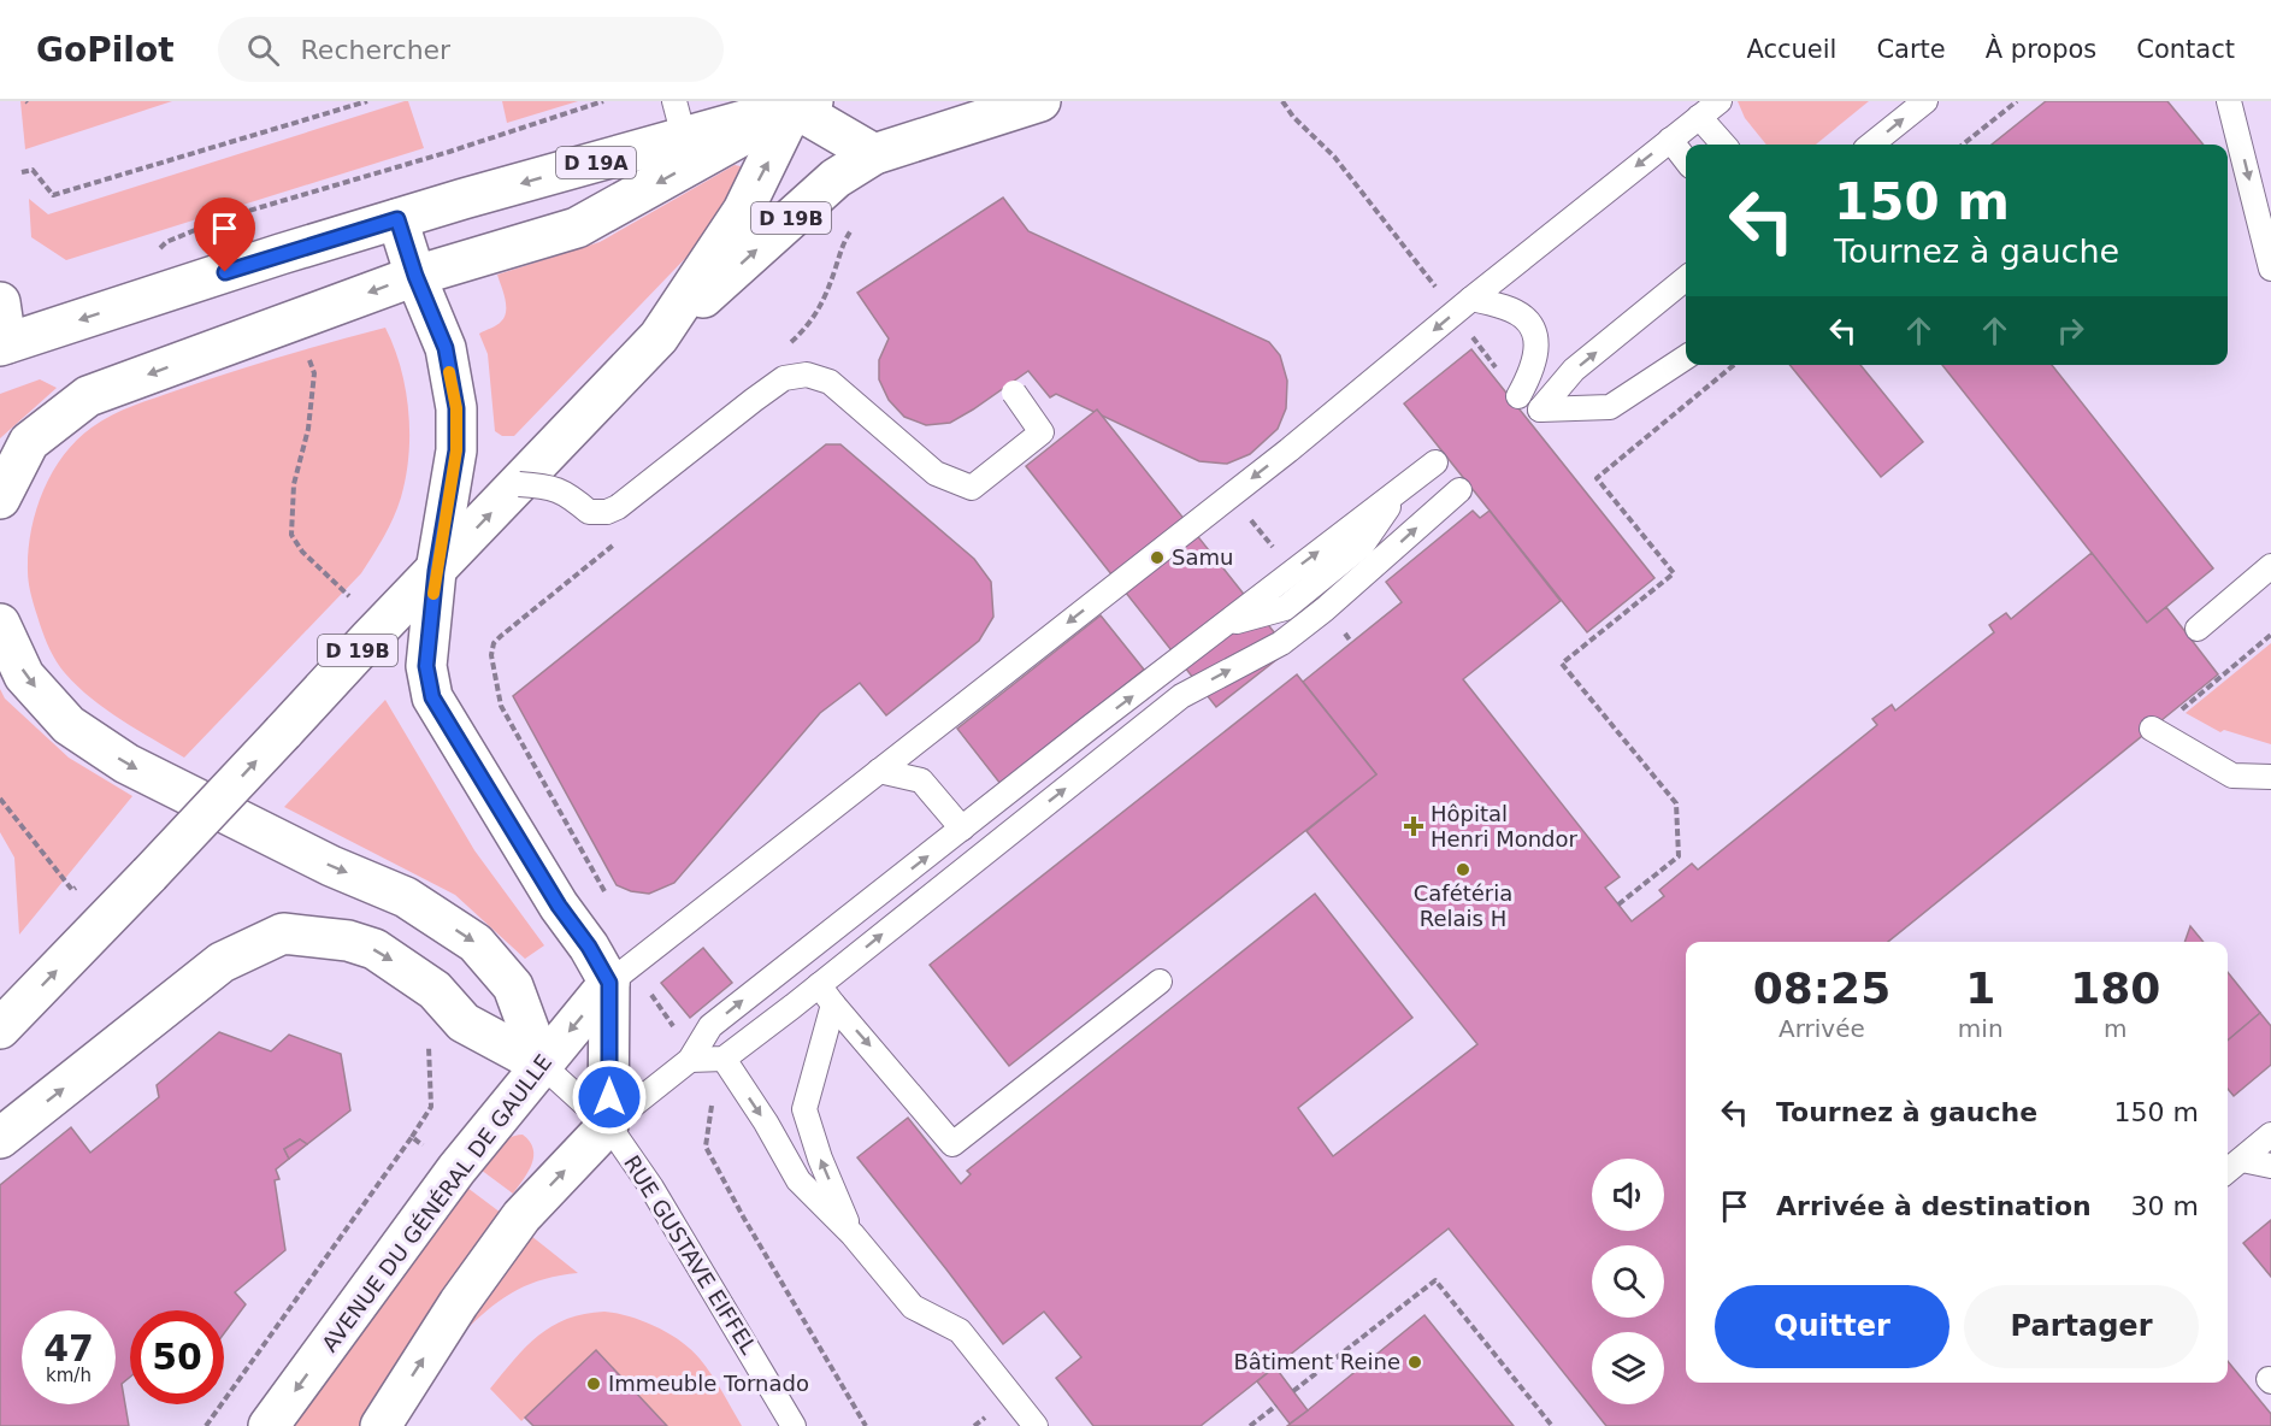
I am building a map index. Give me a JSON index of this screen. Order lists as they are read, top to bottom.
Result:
{
  "streets": {
    "main road": ["D 19A", "D 19B", "AVENUE DU GÉNÉRAL DE GAULLE"],
    "lane": ["RUE GUSTAVE EIFFEL"]
  },
  "crossings": [
    ["AVENUE DU GÉNÉRAL DE GAULLE", "RUE GUSTAVE EIFFEL"]
  ],
  "places": {
    "other": [
      "Samu",
      "Cafétéria Relais H",
      "Bâtiment Reine",
      "Immeuble Tornado"
    ],
    "health": ["Hôpital Henri Mondor"]
  },
  "page": {
    "header": "GoPilot",
    "search": "Rechercher",
    "nav": [
      "Accueil",
      "Carte",
      "À propos",
      "Contact"
    ],
    "turn": ["150 m", "Tournez à gauche"],
    "eta": [
      "08:25",
      "Arrivée",
      "1",
      "min",
      "180",
      "m"
    ],
    "list": [
      {
        "name": "Tournez à gauche",
        "value": "150 m"
      },
      {
        "name": "Arrivée à destination",
        "value": "30 m"
      }
    ],
    "buttons": ["Quitter", "Partager"],
    "speed": "47 km/h",
    "limit": "50"
  }
}
